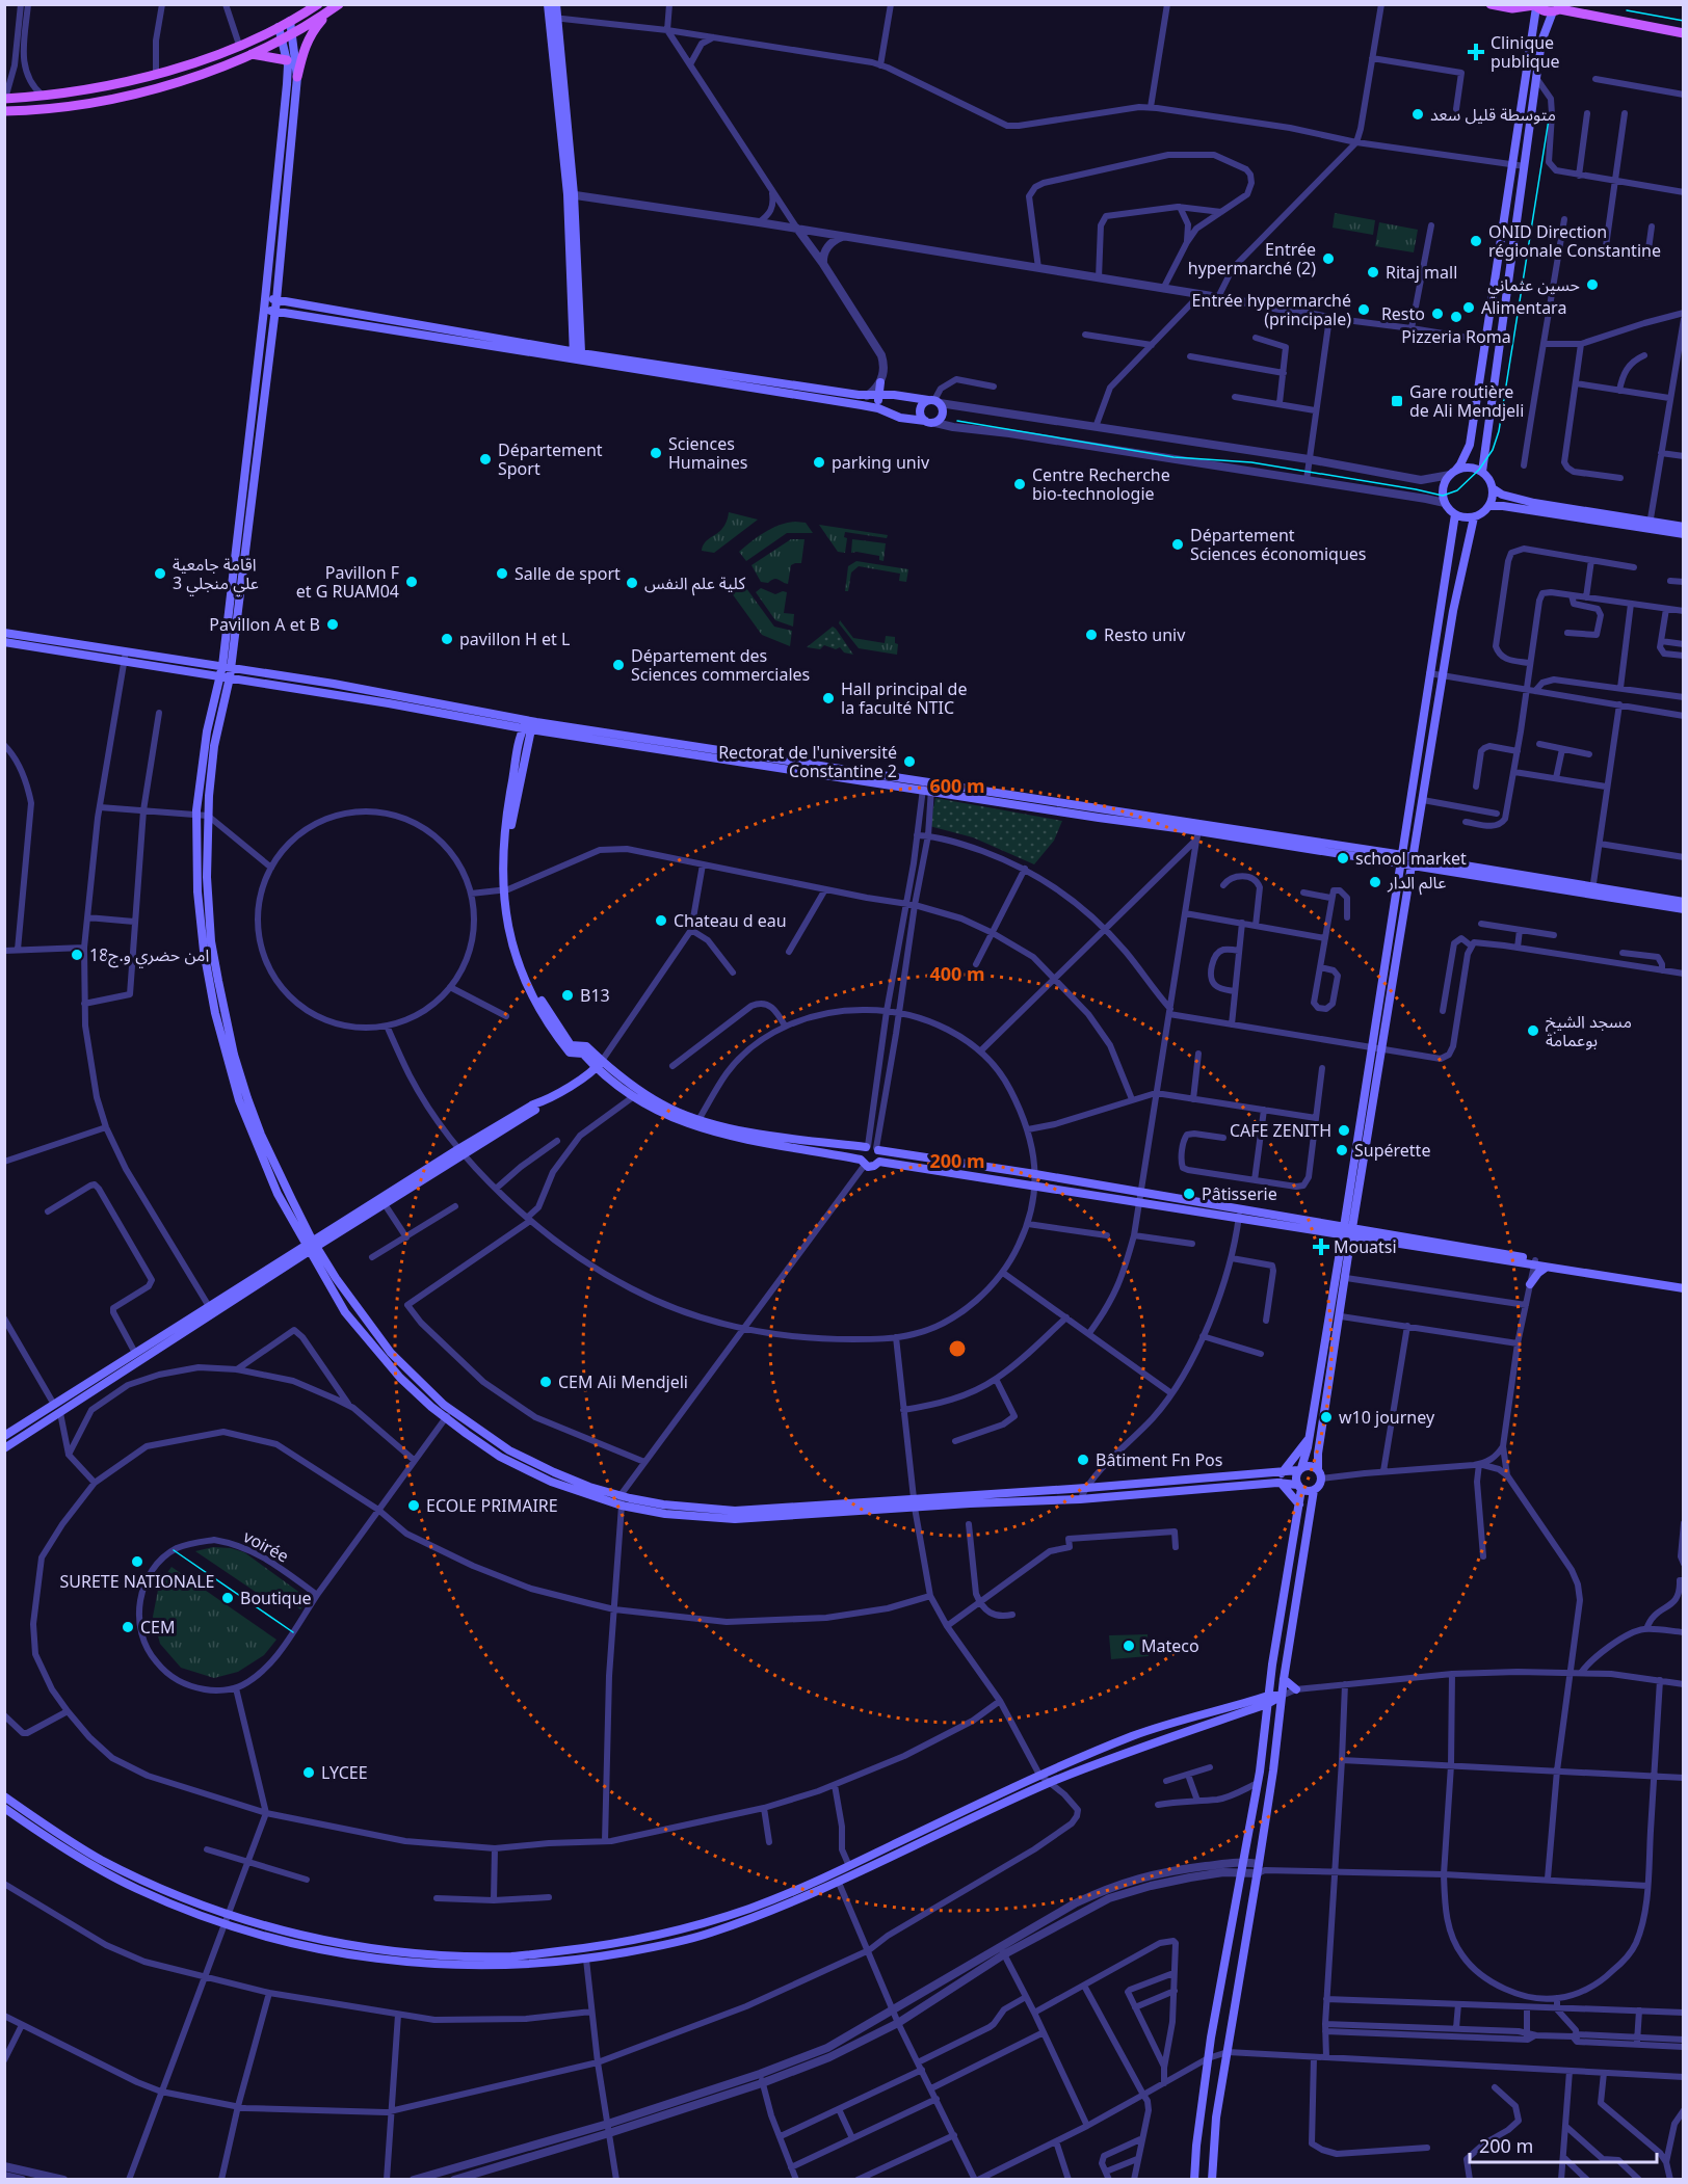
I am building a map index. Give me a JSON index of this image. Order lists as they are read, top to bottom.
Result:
{
  "streets": {
    "street": ["voirée"]
  },
  "places": {
    "health": ["Clinique publique", "Mouatsi"],
    "other": [
      "متوسطة قليل سعد",
      "ONID Direction régionale Constantine",
      "Entrée hypermarché (2)",
      "Ritaj mall",
      "حسين عثماني",
      "Alimentara",
      "Entrée hypermarché (principale)",
      "Resto",
      "Pizzeria Roma",
      "Sciences Humaines",
      "Département Sport",
      "parking univ",
      "Centre Recherche bio-technologie",
      "Département Sciences économiques",
      "اقامة جامعية علي منجلي 3",
      "Salle de sport",
      "Pavillon F et G RUAM04",
      "كلية علم النفس",
      "Pavillon A et B",
      "Resto univ",
      "pavillon H et L",
      "Département des Sciences commerciales",
      "Hall principal de la faculté NTIC",
      "Rectorat de l'université Constantine 2",
      "school market",
      "عالم الدار",
      "Chateau d eau",
      "امن حضري و.ج18",
      "B13",
      "مسجد الشيخ بوعمامة",
      "CAFE ZENITH",
      "Supérette",
      "Pâtisserie",
      "CEM Ali Mendjeli",
      "w10 journey",
      "Bâtiment Fn Pos",
      "ECOLE PRIMAIRE",
      "SURETE NATIONALE",
      "Boutique",
      "CEM",
      "Mateco",
      "LYCEE"
    ],
    "transit": ["Gare routière de Ali Mendjeli"]
  },
  "scale_bar": "200 m",
  "rings": ["600 m", "400 m", "200 m"]
}
